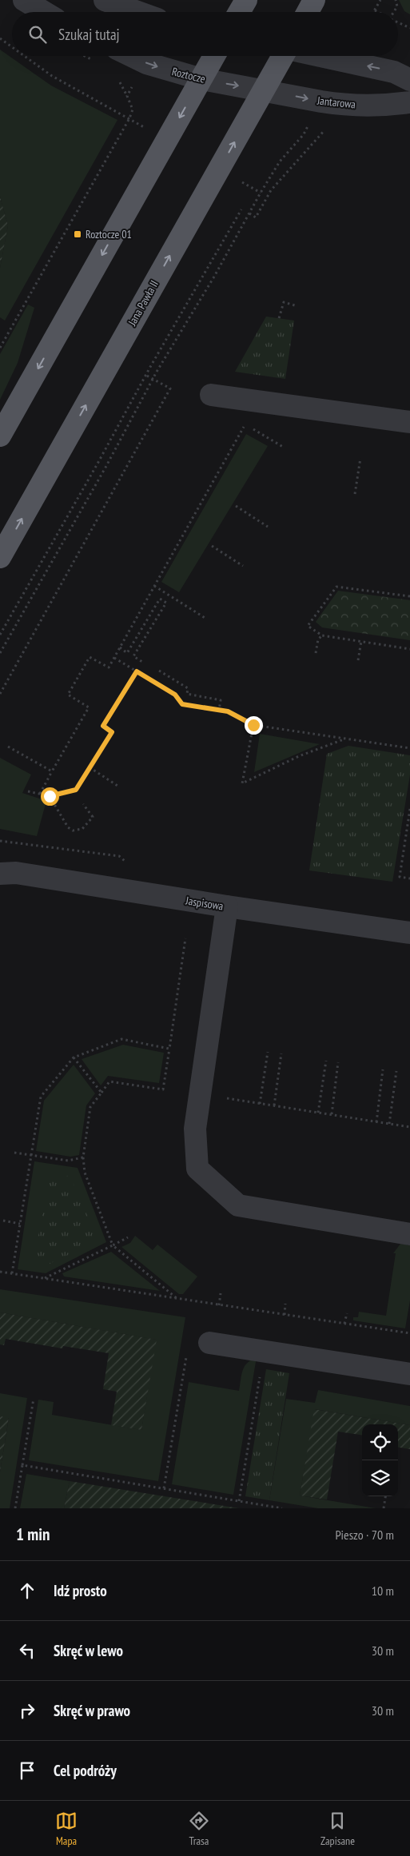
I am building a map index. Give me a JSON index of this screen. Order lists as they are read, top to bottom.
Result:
{
  "streets": {
    "main road": ["Jana Pawła II"],
    "street": ["Roztocze", "Jantarowa", "Jaspisowa"]
  },
  "crossings": [
    ["Roztocze", "Jantarowa"],
    ["Roztocze", "Jana Pawła II"],
    ["Jantarowa", "Jana Pawła II"]
  ],
  "one_way": ["Roztocze", "Jantarowa"],
  "places": {
    "transit": ["Roztocze 01"]
  },
  "page": {
    "search": "Szukaj tutaj",
    "heading": ["1 min", "Pieszo · 70 m"],
    "list": [
      ["Idź prosto", "10 m"],
      ["Skręć w lewo", "30 m"],
      ["Skręć w prawo", "30 m"],
      "Cel podróży"
    ],
    "nav": ["Mapa", "Trasa", "Zapisane"]
  }
}
